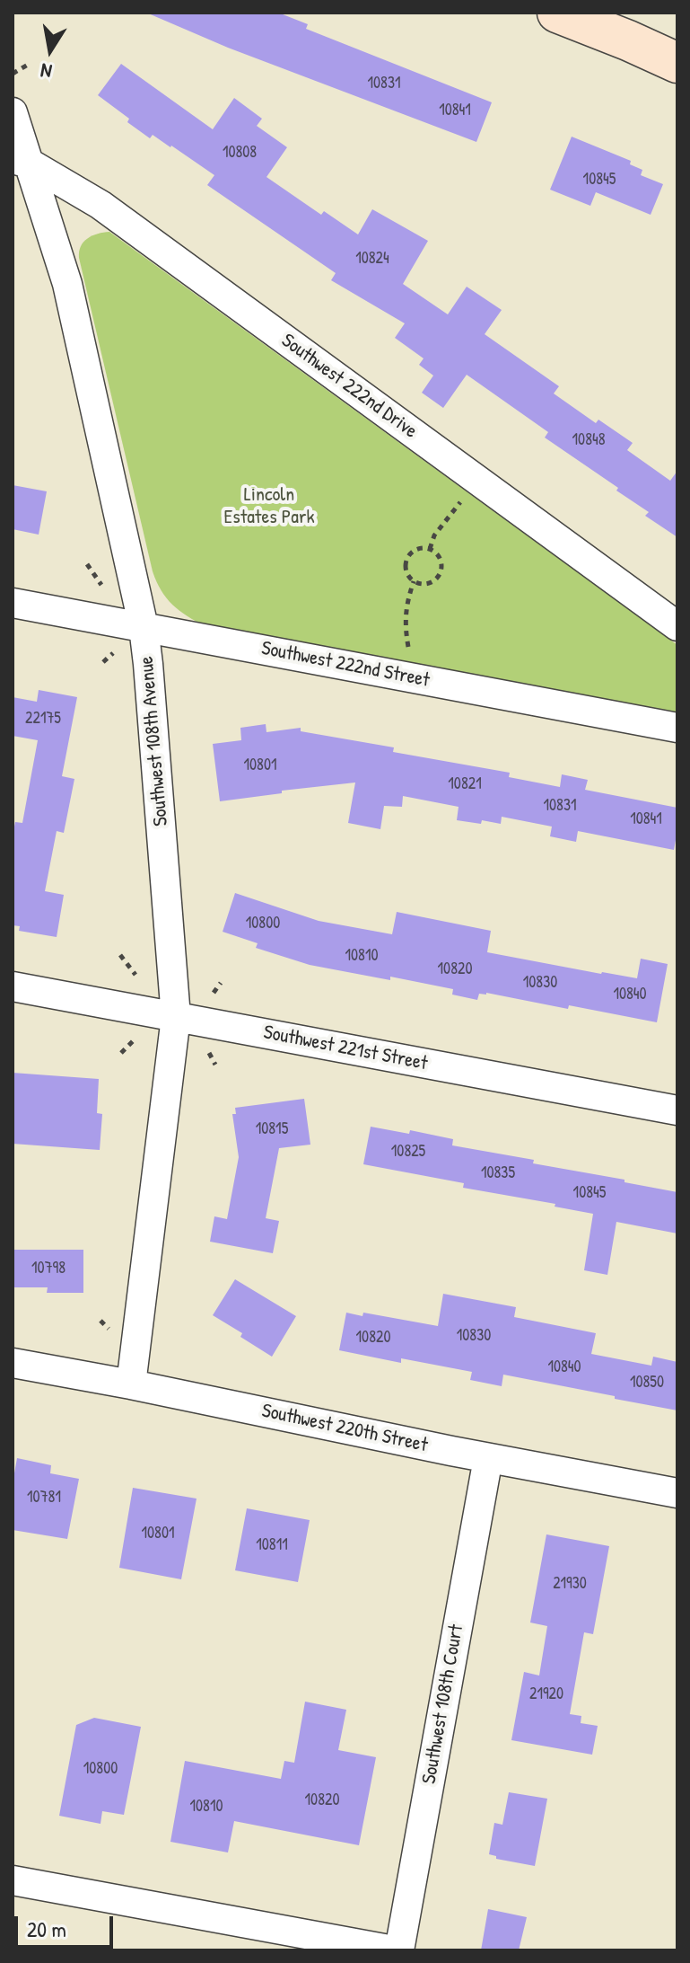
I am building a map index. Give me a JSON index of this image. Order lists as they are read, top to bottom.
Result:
{
  "streets": {
    "street": [
      "Southwest 222nd Drive",
      "Southwest 222nd Street",
      "Southwest 108th Avenue",
      "Southwest 221st Street",
      "Southwest 220th Street",
      "Southwest 108th Court"
    ]
  },
  "crossings": [
    ["Southwest 222nd Drive", "Southwest 108th Avenue"],
    ["Southwest 222nd Street", "Southwest 108th Avenue"],
    ["Southwest 108th Avenue", "Southwest 221st Street"],
    ["Southwest 108th Avenue", "Southwest 220th Street"],
    ["Southwest 220th Street", "Southwest 108th Court"]
  ],
  "parks": ["Lincoln Estates Park"],
  "house_numbers": [
    "10831",
    "10841",
    "10808",
    "10845",
    "10824",
    "10848",
    "22175",
    "10801",
    "10821",
    "10831",
    "10841",
    "10800",
    "10810",
    "10820",
    "10830",
    "10840",
    "10815",
    "10825",
    "10835",
    "10845",
    "10798",
    "10830",
    "10820",
    "10840",
    "10850",
    "10781",
    "10801",
    "10811",
    "21930",
    "21920",
    "10800",
    "10820",
    "10810"
  ],
  "scale_bar": "20 m",
  "north": "bottom"
}
